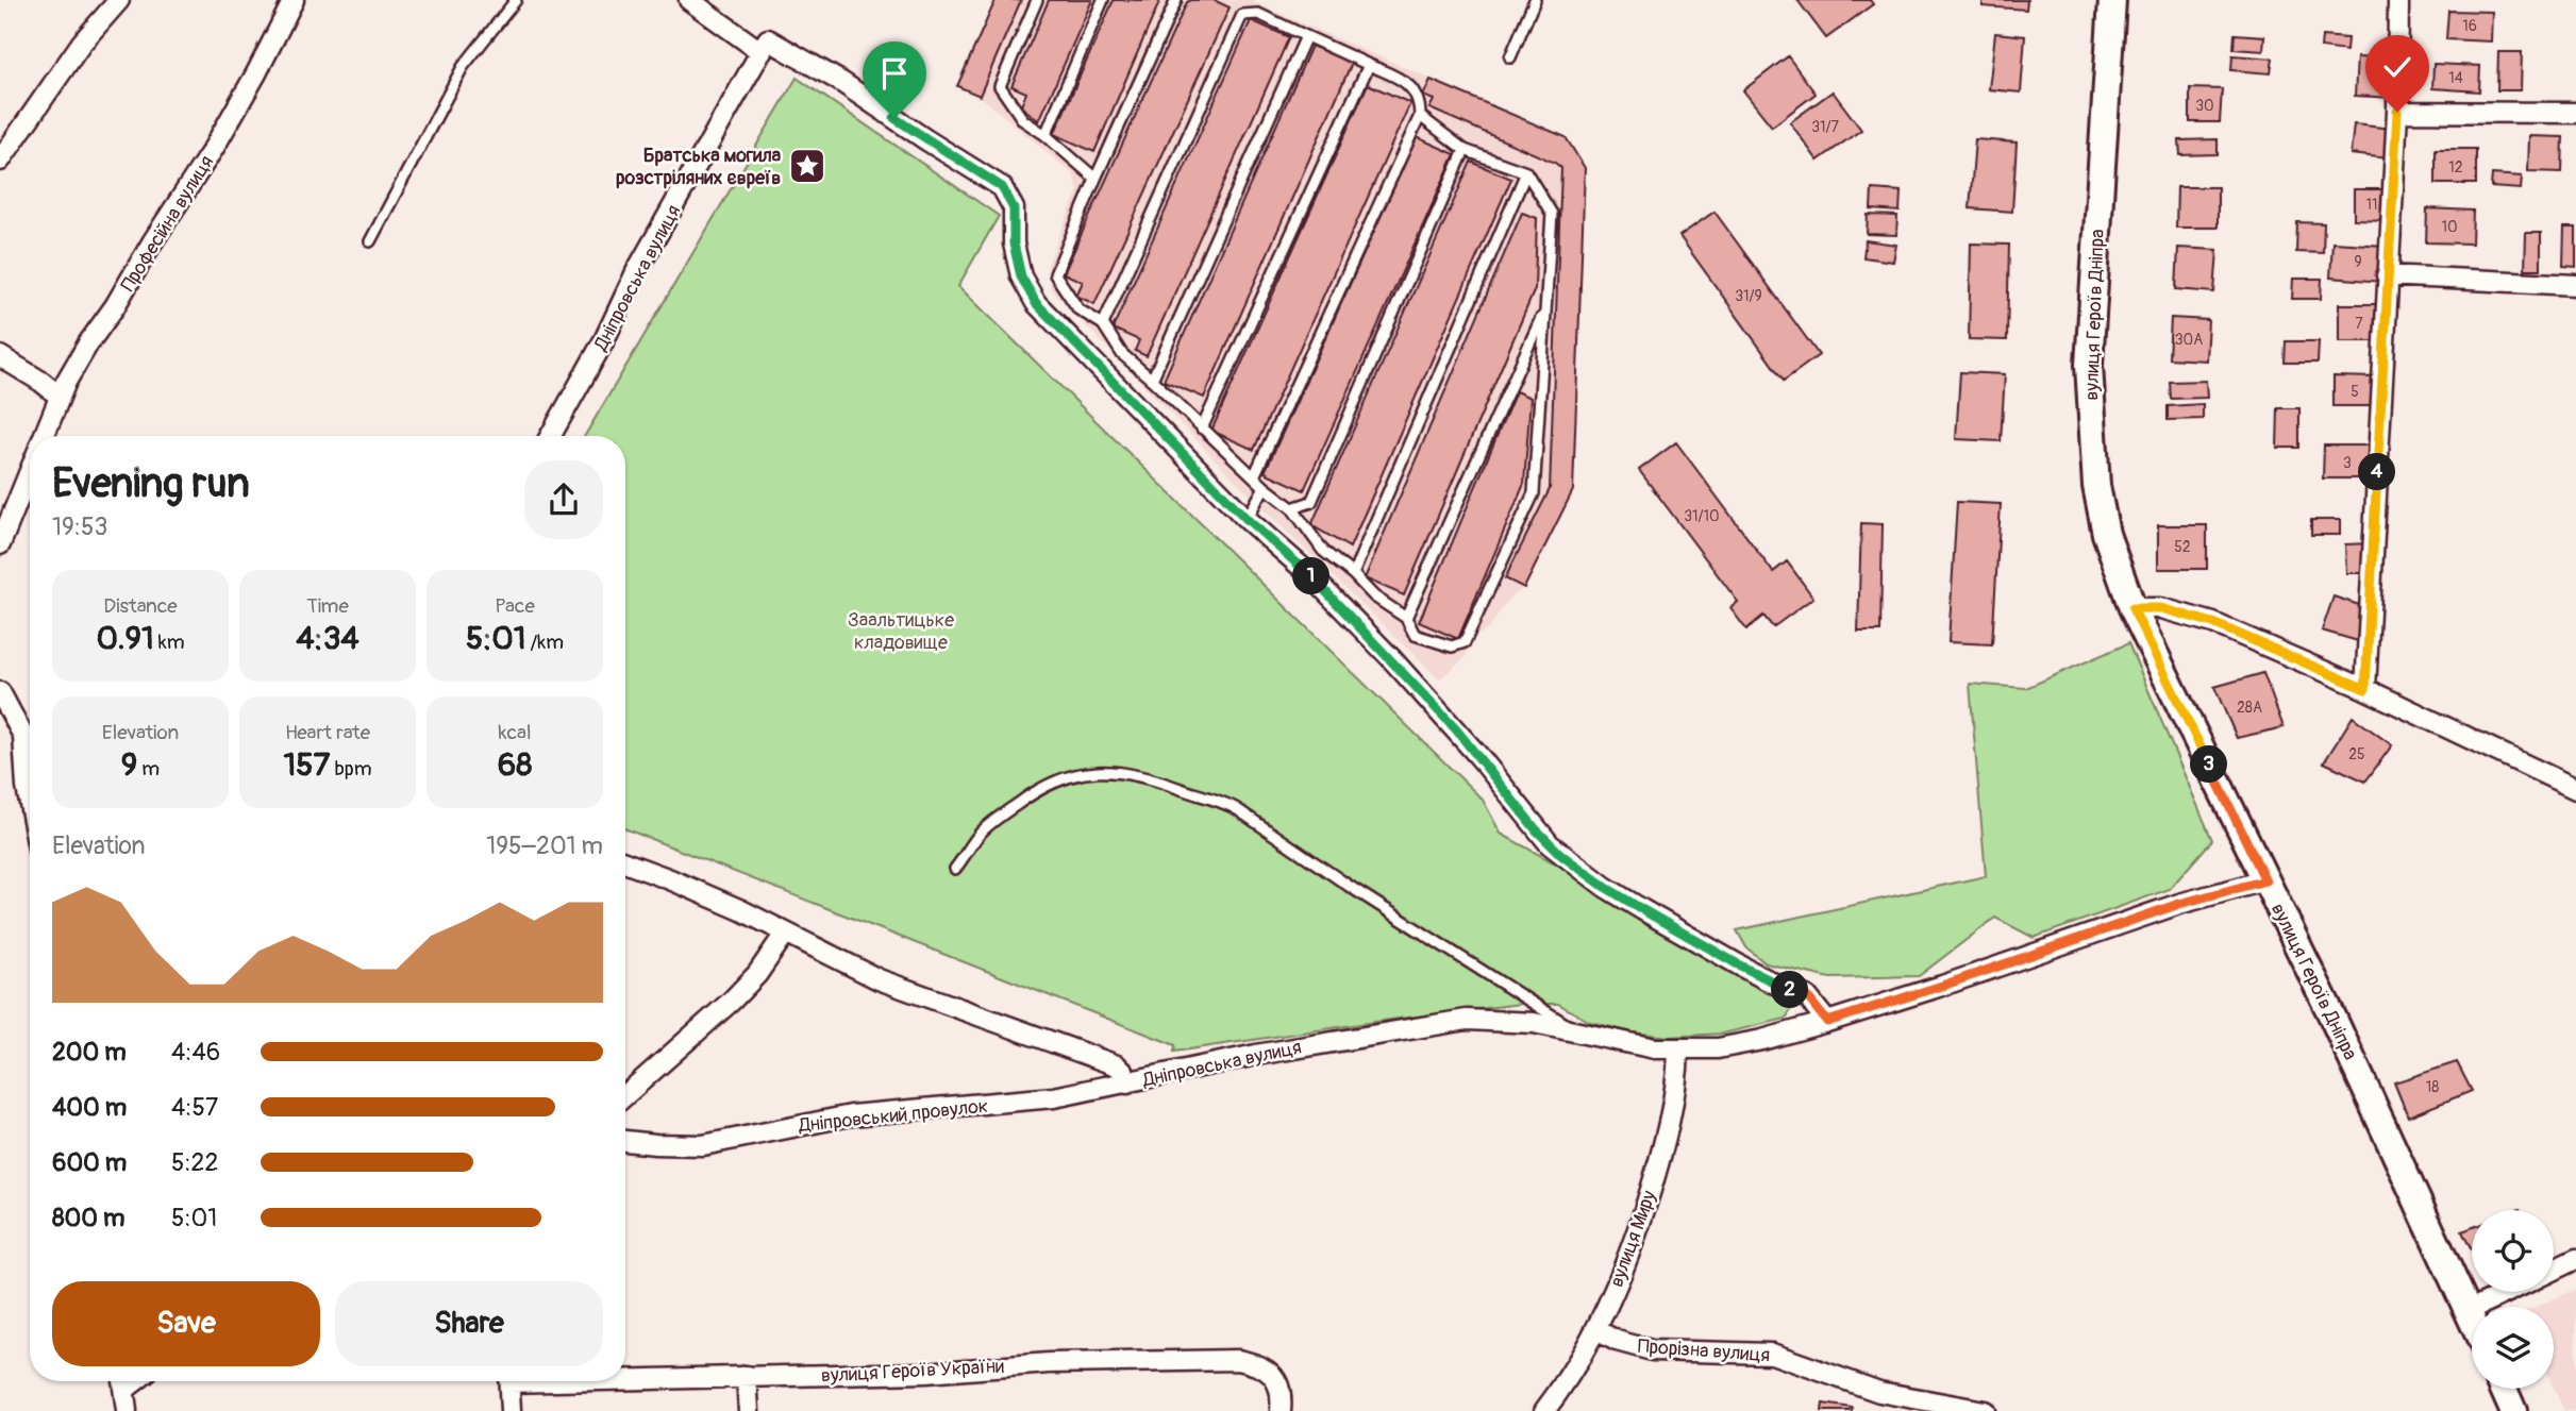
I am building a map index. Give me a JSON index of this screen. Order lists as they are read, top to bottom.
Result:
{
  "streets": {
    "main road": ["вулиця Героїв Дніпра"],
    "street": [
      "Професійна вулиця",
      "Дніпровська вулиця",
      "Дніпровський провулок",
      "вулиця Миру",
      "Прорізна вулиця",
      "вулиця Героїв України"
    ]
  },
  "crossings": [
    ["Дніпровська вулиця", "вулиця Героїв Дніпра"],
    ["Дніпровська вулиця", "Дніпровський провулок"],
    ["Дніпровська вулиця", "вулиця Миру"],
    ["вулиця Миру", "Прорізна вулиця"]
  ],
  "parks": ["Заальтицьке кладовище"],
  "places": {
    "place": ["Братська могила розстріляних євреїв"]
  },
  "house_numbers": [
    "16",
    "14",
    "30",
    "31/7",
    "12",
    "11",
    "10",
    "9",
    "31/9",
    "7",
    "30А",
    "5",
    "3",
    "31/10",
    "52",
    "28А",
    "25",
    "18"
  ],
  "page": {
    "heading": ["Evening run", "19:53"],
    "pins": [
      "4",
      "1",
      "3",
      "2"
    ],
    "stats": [
      ["Distance", "0.91 km"],
      ["Time", "4:34"],
      ["Pace", "5:01 /km"],
      ["Elevation", "9 m"],
      ["Heart rate", "157 bpm"],
      ["kcal", "68"]
    ],
    "chart": ["Elevation", "195–201 m"],
    "list": [
      {
        "name": "200 m",
        "note": "4:46"
      },
      {
        "name": "400 m",
        "note": "4:57"
      },
      {
        "name": "600 m",
        "note": "5:22"
      },
      {
        "name": "800 m",
        "note": "5:01"
      }
    ],
    "buttons": ["Save", "Share"]
  }
}
